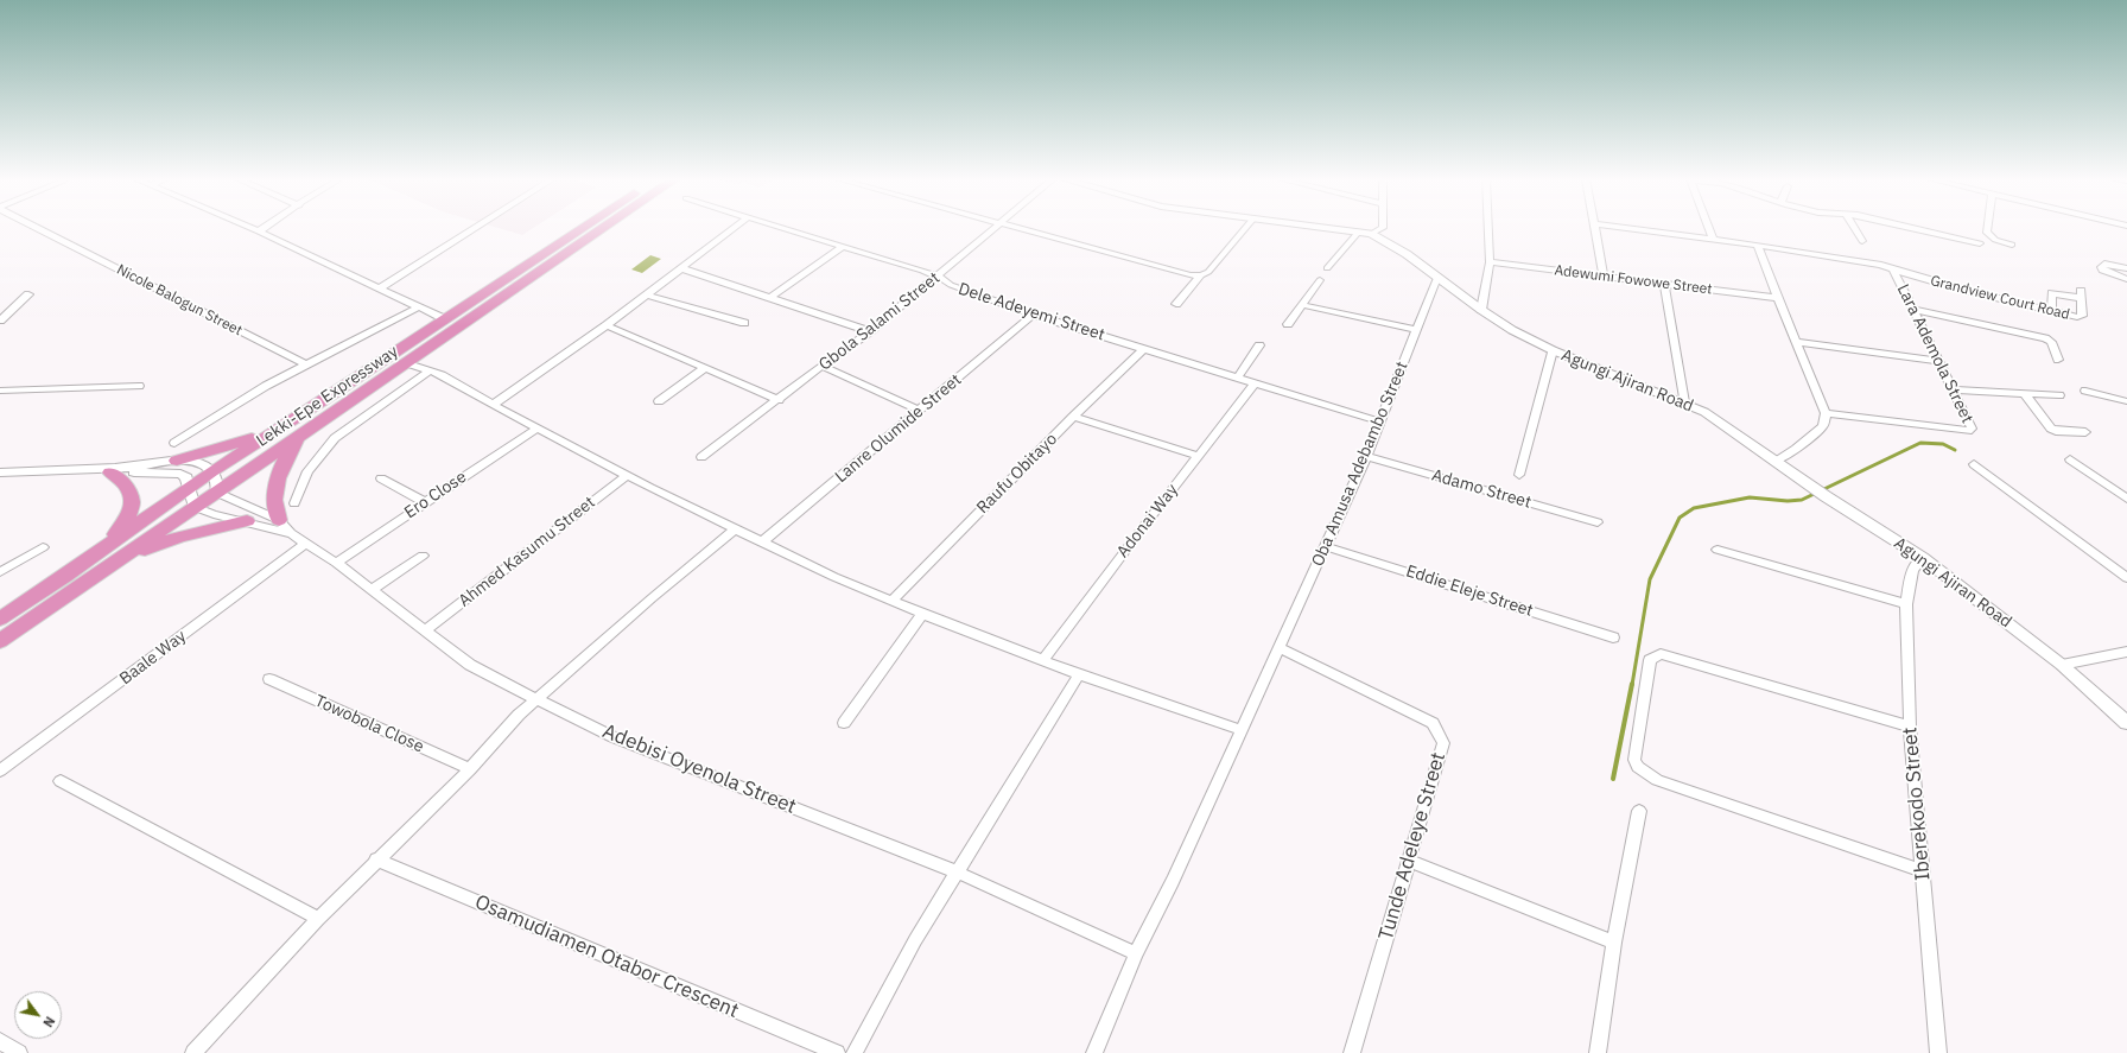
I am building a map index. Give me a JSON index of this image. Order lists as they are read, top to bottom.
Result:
{
  "streets": {
    "highway": ["Lekki-Epe Expressway"],
    "street": [
      "Adewumi Fowowe Street",
      "Grandview Court Road",
      "Nicole Balogun Street",
      "Dele Adeyemi Street",
      "Gbola Salami Street",
      "Lara Ademola Street",
      "Agungi Ajiran Road",
      "Lanre Olumide Street",
      "Oba Amusa Adebambo Street",
      "Raufu Obitayo",
      "Adamo Street",
      "Ero Close",
      "Adonai Way",
      "Ahmed Kasumu Street",
      "Eddie Eleje Street",
      "Baale Way",
      "Towobola Close",
      "Adebisi Oyenola Street",
      "Iberekodo Street",
      "Tunde Adeleye Street",
      "Osamudiamen Otabor Crescent"
    ]
  },
  "crossings": [
    ["Grandview Court Road", "Lara Ademola Street"],
    ["Dele Adeyemi Street", "Gbola Salami Street"],
    ["Dele Adeyemi Street", "Lanre Olumide Street"],
    ["Dele Adeyemi Street", "Oba Amusa Adebambo Street"],
    ["Dele Adeyemi Street", "Raufu Obitayo"],
    ["Dele Adeyemi Street", "Adonai Way"],
    ["Agungi Ajiran Road", "Oba Amusa Adebambo Street"],
    ["Agungi Ajiran Road", "Iberekodo Street"],
    ["Oba Amusa Adebambo Street", "Adamo Street"],
    ["Oba Amusa Adebambo Street", "Eddie Eleje Street"],
    ["Oba Amusa Adebambo Street", "Adebisi Oyenola Street"],
    ["Oba Amusa Adebambo Street", "Tunde Adeleye Street"],
    ["Ero Close", "Adebisi Oyenola Street"],
    ["Ahmed Kasumu Street", "Adebisi Oyenola Street"],
    ["Baale Way", "Adebisi Oyenola Street"]
  ],
  "north": "bottom right"
}
